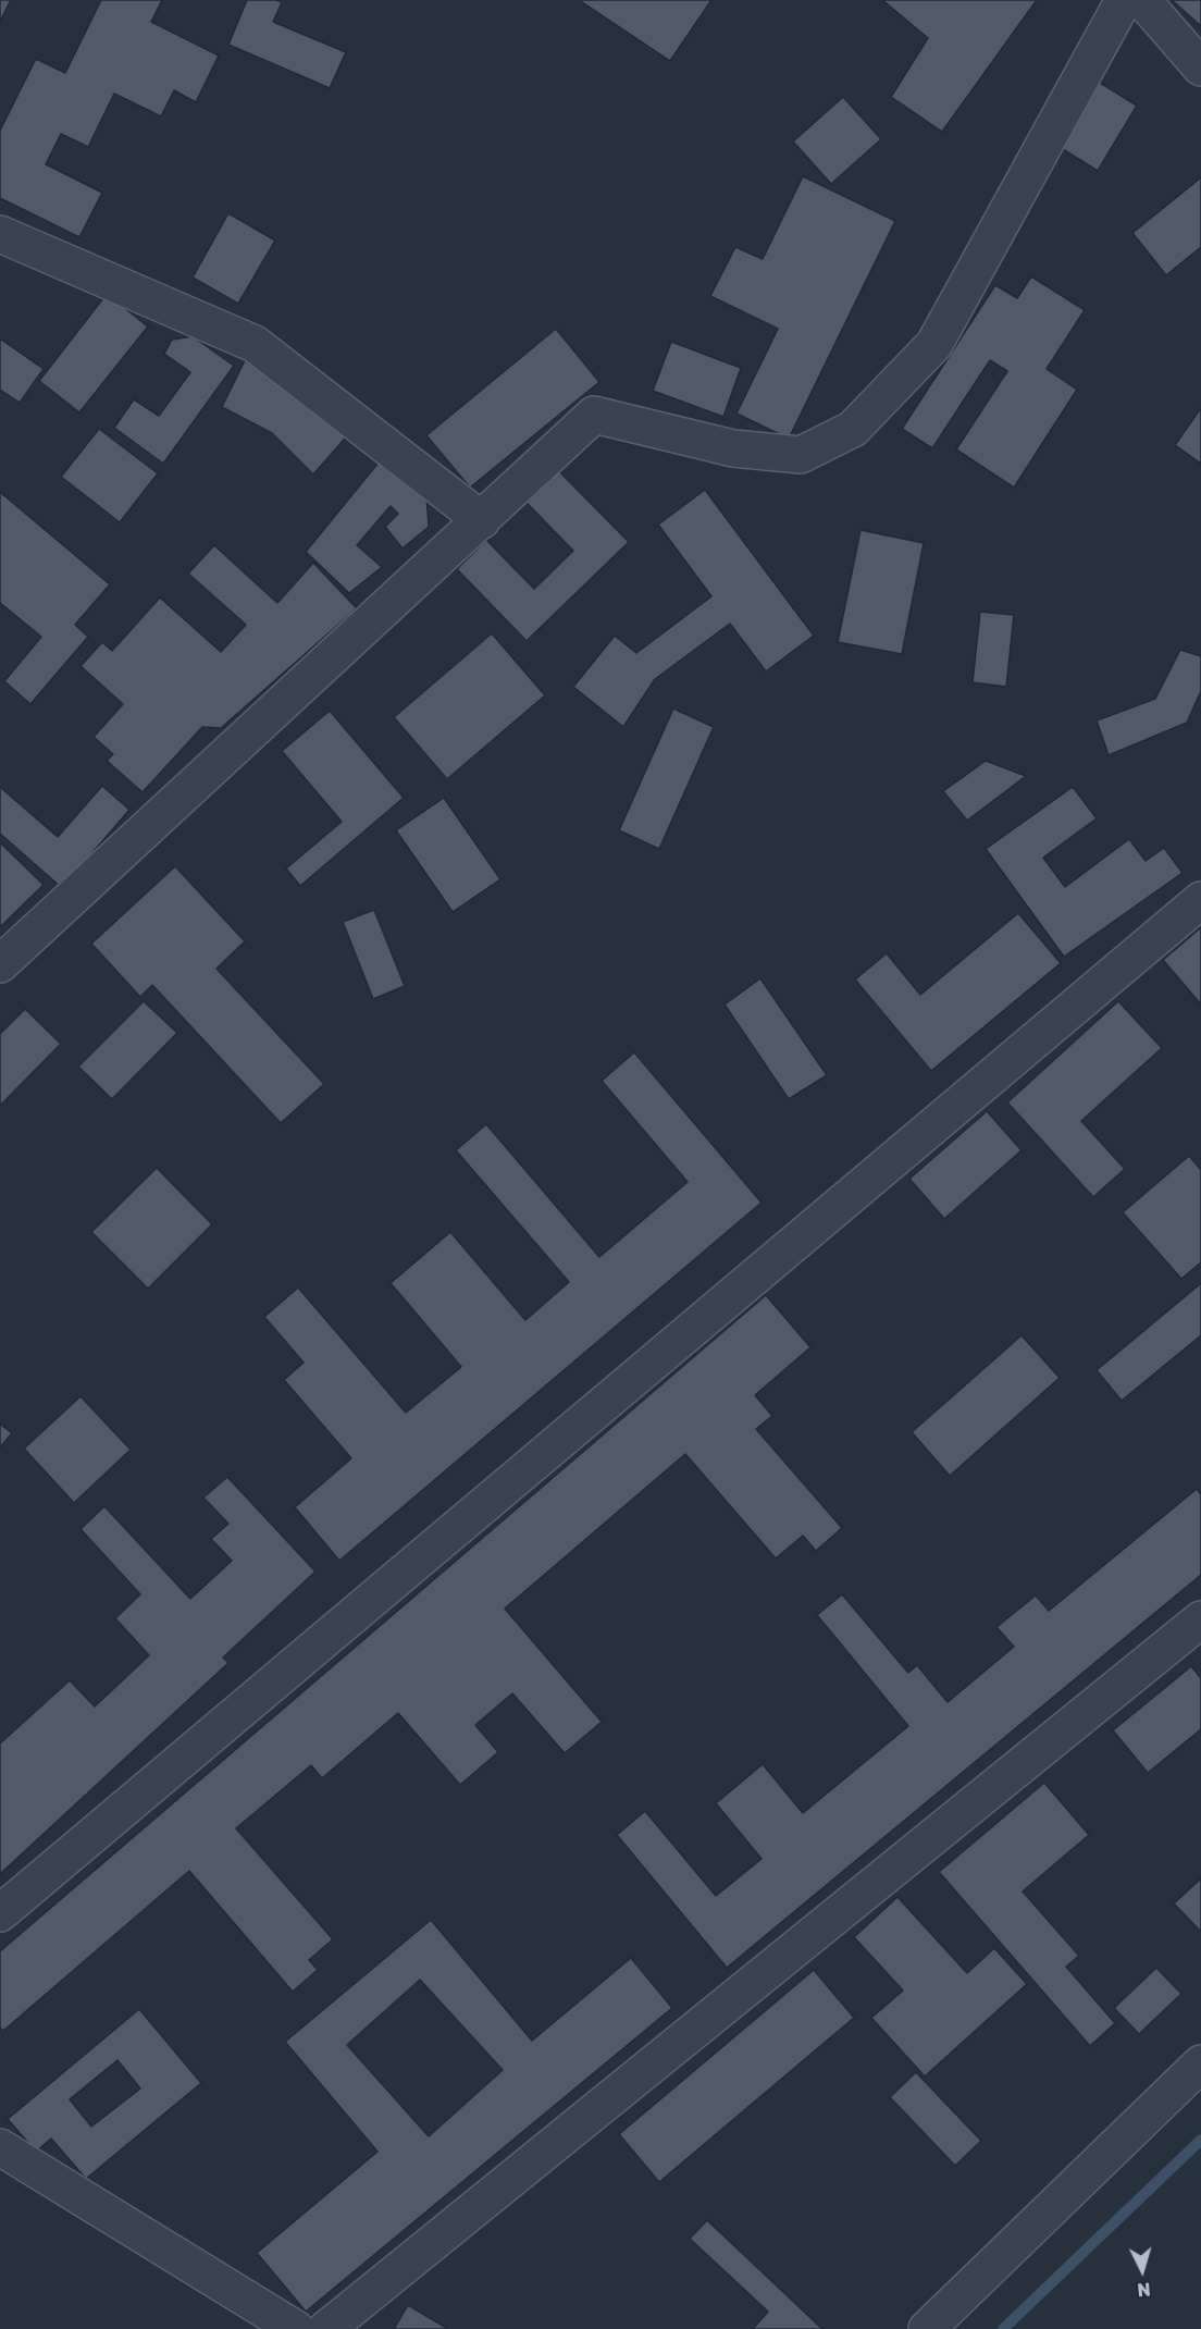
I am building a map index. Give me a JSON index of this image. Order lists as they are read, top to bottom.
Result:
{
  "north": "bottom"
}
